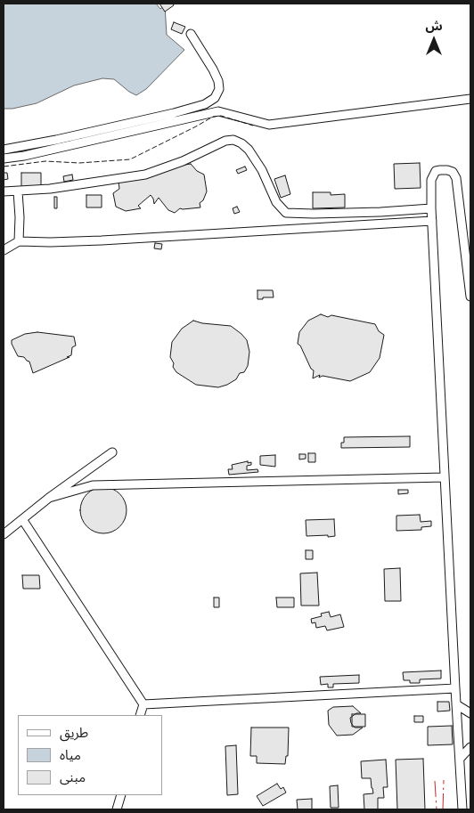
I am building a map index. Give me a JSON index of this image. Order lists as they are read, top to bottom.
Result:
{
  "legend": ["طريق", "مياه", "مبنى"],
  "north": "top"
}
